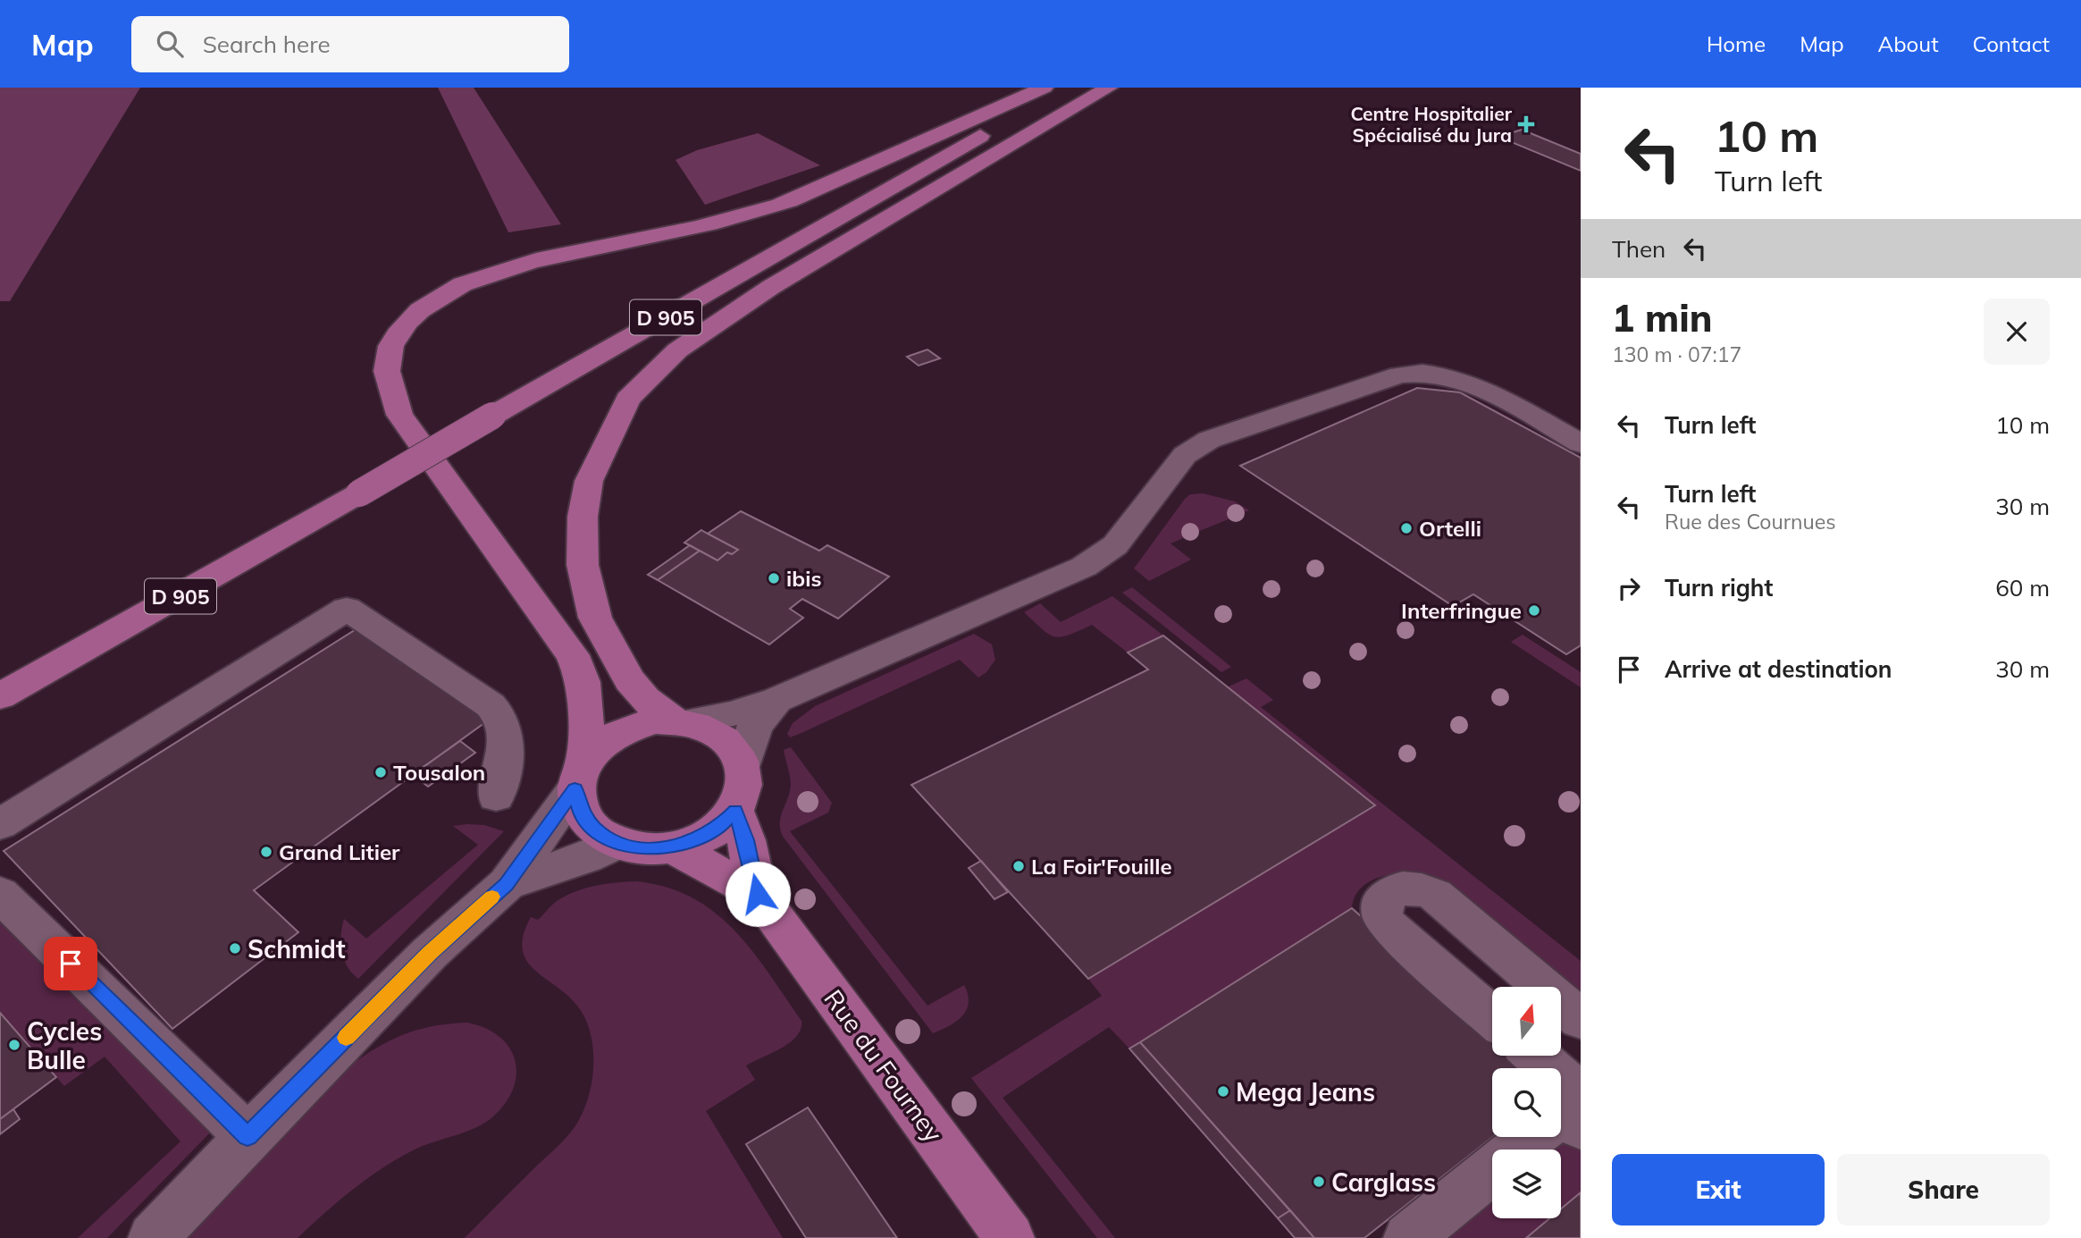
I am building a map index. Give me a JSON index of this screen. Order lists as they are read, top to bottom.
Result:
{
  "streets": {
    "main road": ["D 905", "Rue du Fourney"]
  },
  "places": {
    "health": ["Centre Hospitalier Spécialisé du Jura"],
    "other": [
      "Ortelli",
      "ibis",
      "Interfringue",
      "Tousalon",
      "Grand Litier",
      "La Foir'Fouille",
      "Schmidt",
      "Cycles Bulle",
      "Mega Jeans",
      "Carglass"
    ]
  },
  "north": "top",
  "page": {
    "header": "Map",
    "search": "Search here",
    "nav": [
      "Home",
      "Map",
      "About",
      "Contact"
    ],
    "turn": ["10 m", "Turn left"],
    "then": "Then",
    "heading": ["1 min", "130 m · 07:17"],
    "list": [
      {
        "name": "Turn left",
        "value": "10 m"
      },
      {
        "name": "Turn left",
        "note": "Rue des Cournues",
        "value": "30 m"
      },
      {
        "name": "Turn right",
        "value": "60 m"
      },
      {
        "name": "Arrive at destination",
        "value": "30 m"
      }
    ],
    "buttons": ["Exit", "Share"]
  }
}
